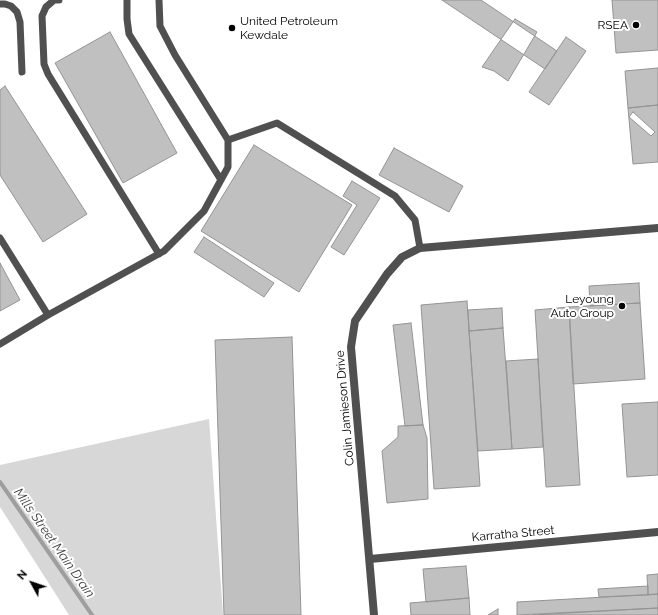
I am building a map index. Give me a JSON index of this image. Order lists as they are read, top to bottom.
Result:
{
  "streets": {
    "street": ["Colin Jamieson Drive", "Karratha Street"]
  },
  "crossings": [
    ["Colin Jamieson Drive", "Karratha Street"]
  ],
  "water": ["Mills Street Main Drain"],
  "places": ["RSEA", "United Petroleum Kewdale", "Leyoung Auto Group"],
  "north": "top left"
}
